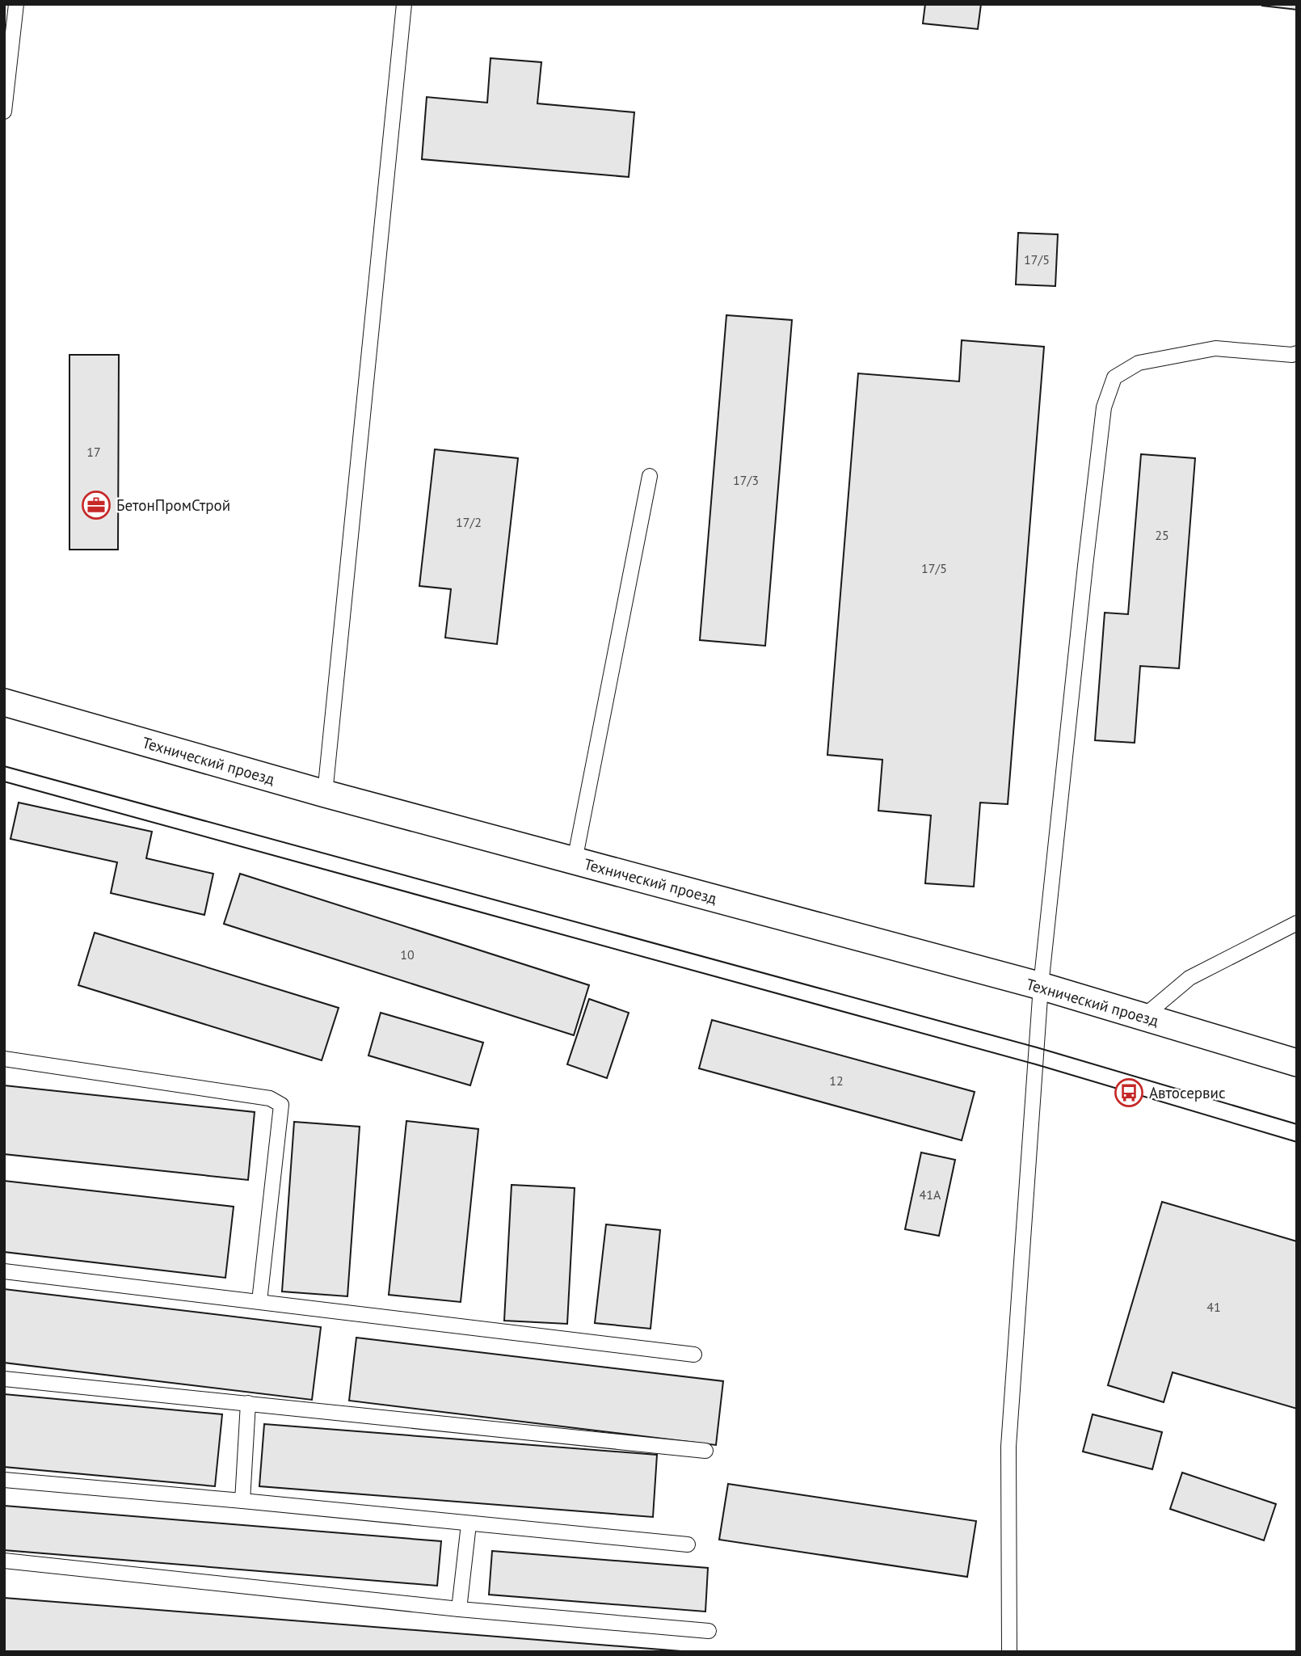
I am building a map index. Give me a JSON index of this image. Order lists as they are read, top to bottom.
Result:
{
  "streets": {
    "street": ["Технический проезд"]
  },
  "places": {
    "office": ["БетонПромСтрой"],
    "bus stop": ["Автосервис"]
  },
  "house_numbers": [
    "17/5",
    "17",
    "17/3",
    "17/2",
    "25",
    "17/5",
    "10",
    "12",
    "41А",
    "41"
  ]
}
